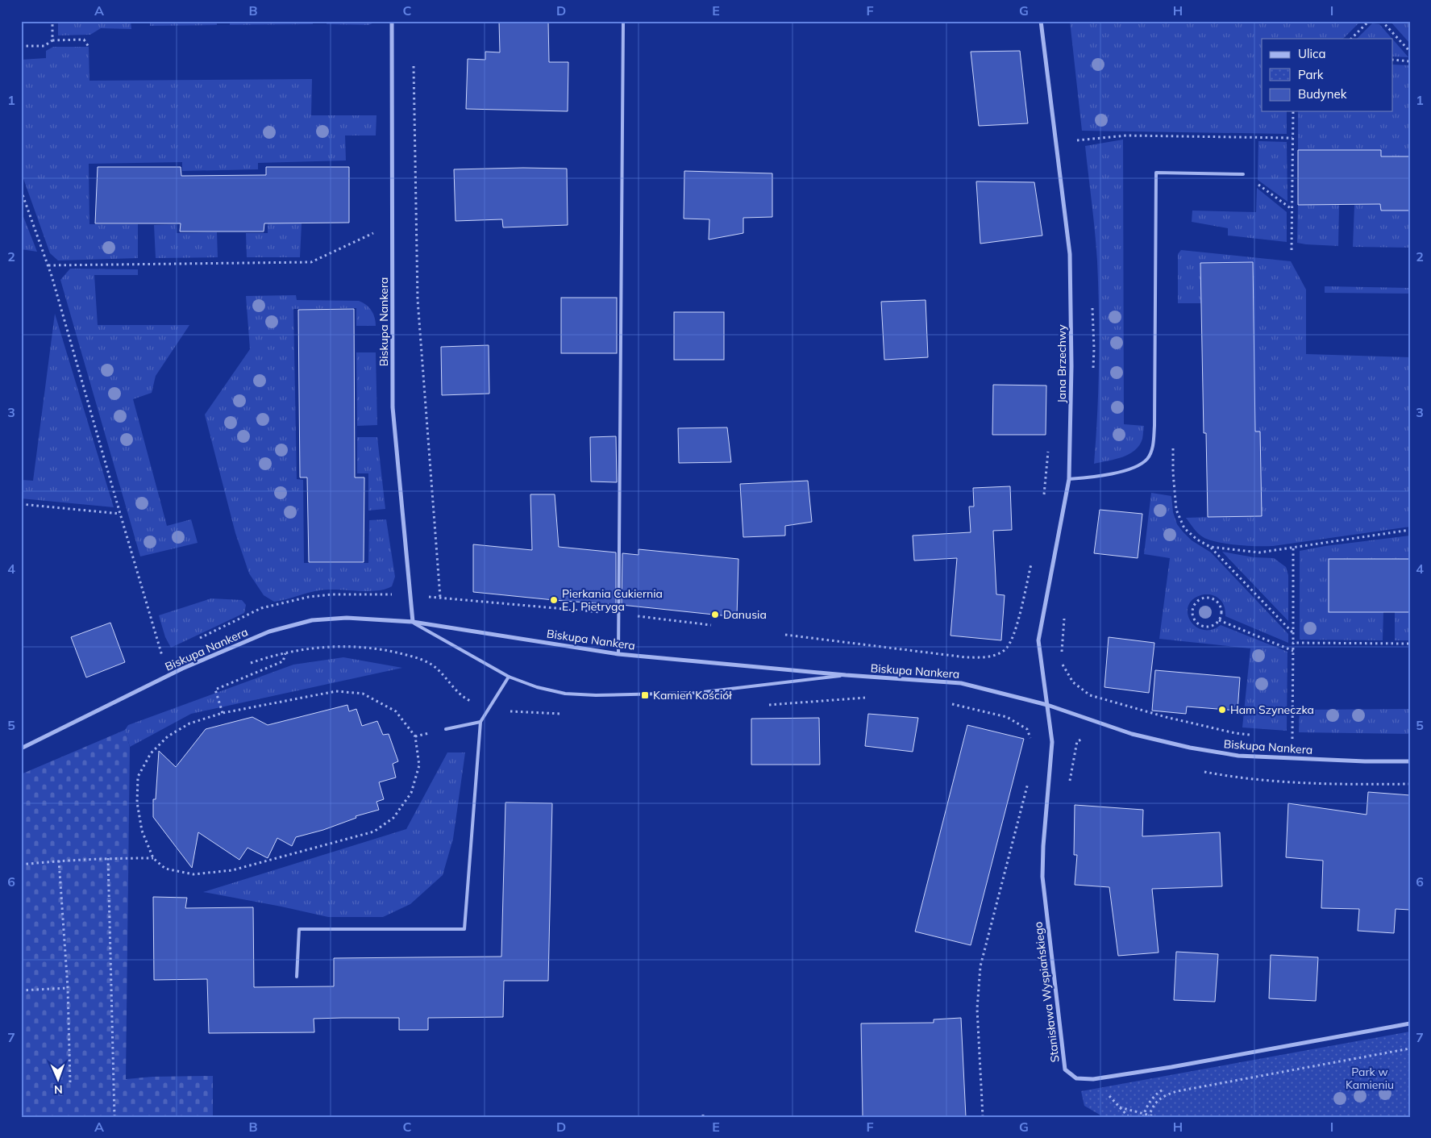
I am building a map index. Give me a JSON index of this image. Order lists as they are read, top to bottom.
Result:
{
  "streets": {
    "street": ["Biskupa Nankera", "Jana Brzechwy", "Stanisława Wyspiańskiego"]
  },
  "crossings": [
    ["Biskupa Nankera", "Jana Brzechwy"],
    ["Biskupa Nankera", "Stanisława Wyspiańskiego"],
    ["Jana Brzechwy", "Stanisława Wyspiańskiego"]
  ],
  "parks": ["Park w Kamieniu"],
  "places": {
    "other": ["Pierkania Cukiernia E.J. Pietryga", "Danusia", "Ham Szyneczka"],
    "transit": ["Kamień Kościół"]
  },
  "legend": ["Ulica", "Park", "Budynek"],
  "north": "bottom",
  "grid": {
    "columns": [
      "A",
      "B",
      "C",
      "D",
      "E",
      "F",
      "G",
      "H",
      "I"
    ],
    "rows": [
      "1",
      "2",
      "3",
      "4",
      "5",
      "6",
      "7"
    ]
  }
}
